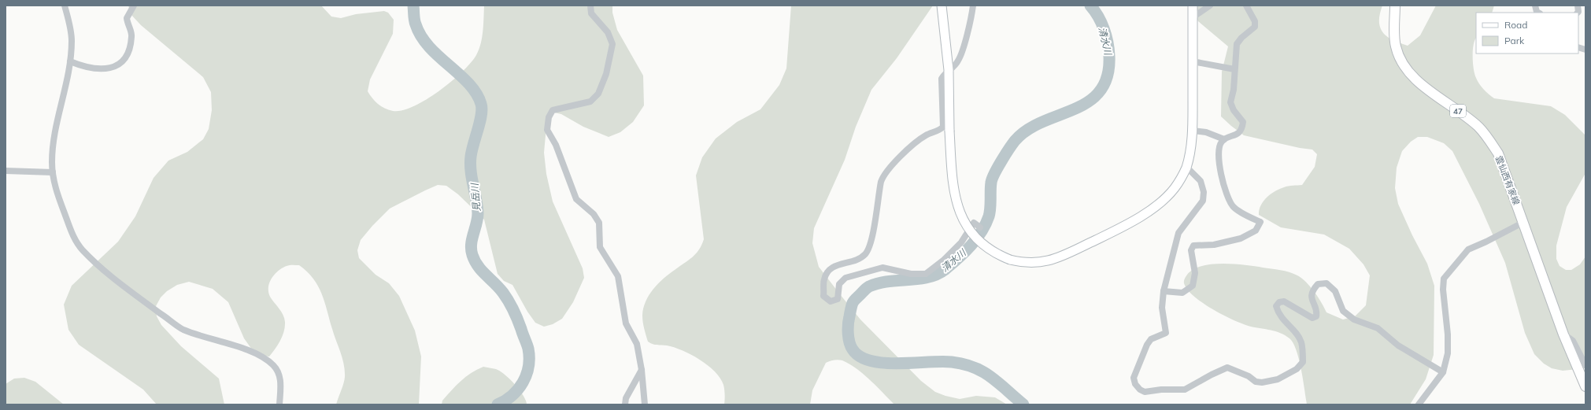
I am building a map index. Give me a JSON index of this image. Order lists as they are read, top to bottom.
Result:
{
  "streets": {
    "main road": ["47", "雲仙西有家線"]
  },
  "water": ["清水川", "見岳川"],
  "legend": ["Road", "Park"]
}
